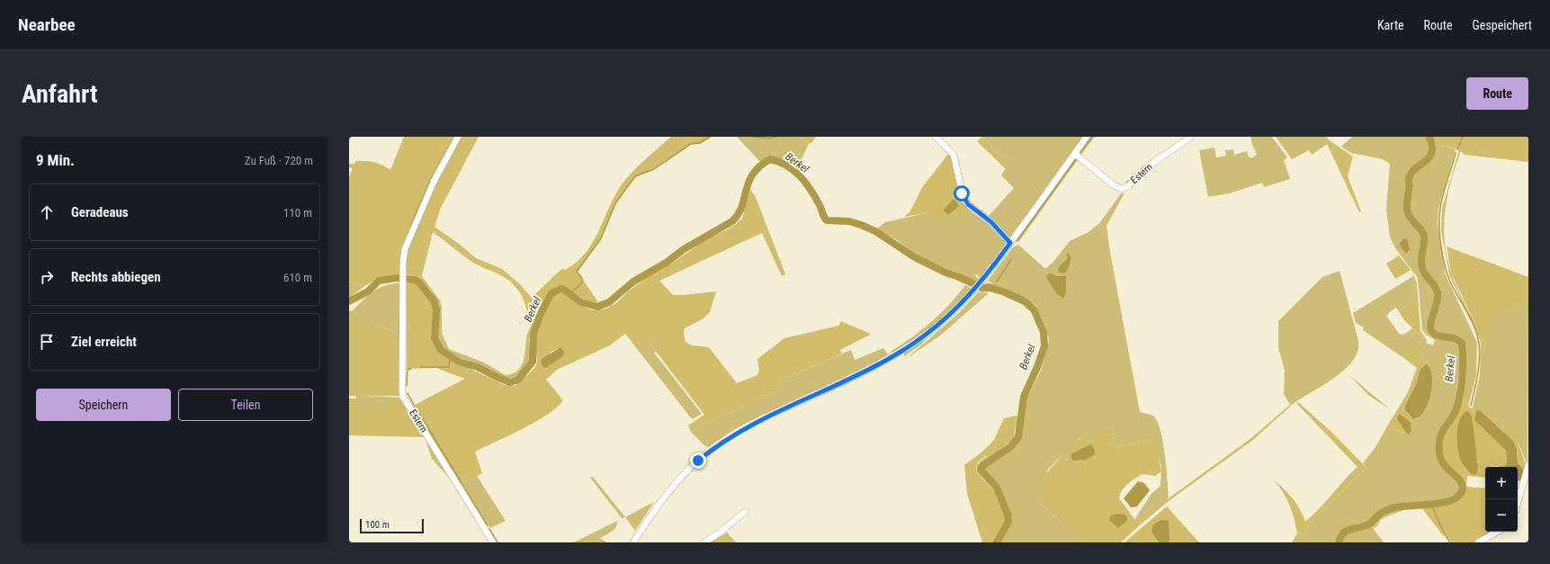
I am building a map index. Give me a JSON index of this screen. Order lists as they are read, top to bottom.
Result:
{
  "streets": {
    "street": ["Estern"]
  },
  "water": ["Berkel"],
  "scale_bar": "100 m",
  "page": {
    "header": "Nearbee",
    "nav": ["Karte", "Route", "Gespeichert"],
    "buttons": [
      "Route",
      ["Speichern", "Teilen"]
    ],
    "title": "Anfahrt",
    "heading": ["9 Min.", "Zu Fuß · 720 m"],
    "list": [
      ["Geradeaus", "110 m"],
      ["Rechts abbiegen", "610 m"],
      "Ziel erreicht"
    ],
    "map_buttons": ["+", "−"],
    "scale": "100 m"
  }
}
